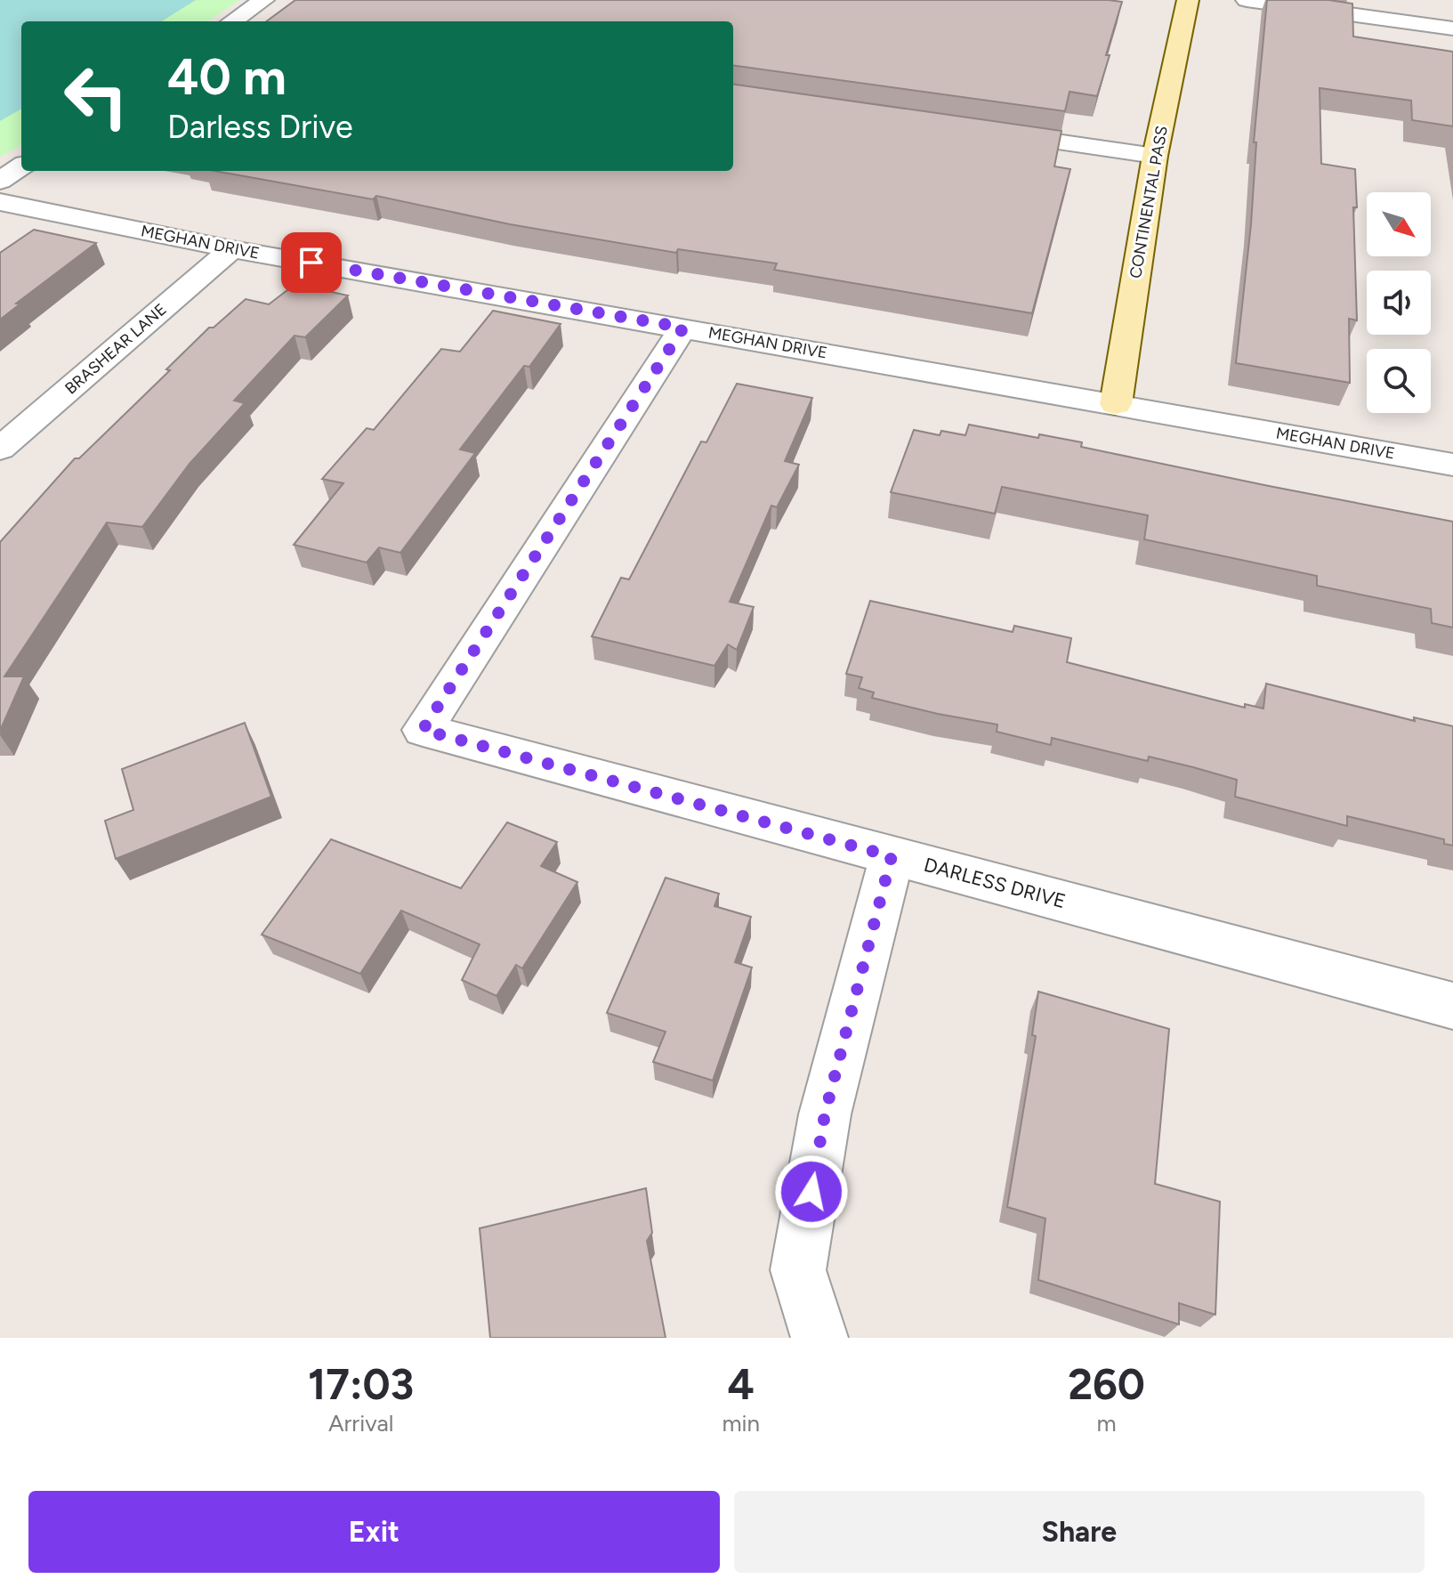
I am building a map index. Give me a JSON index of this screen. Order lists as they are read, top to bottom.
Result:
{
  "streets": {
    "street": [
      "CONTINENTAL PASS",
      "MEGHAN DRIVE",
      "BRASHEAR LANE",
      "DARLESS DRIVE"
    ]
  },
  "crossings": [
    ["CONTINENTAL PASS", "MEGHAN DRIVE"],
    ["MEGHAN DRIVE", "BRASHEAR LANE"],
    ["MEGHAN DRIVE", "DARLESS DRIVE"]
  ],
  "north": "bottom right",
  "page": {
    "turn": ["40 m", "Darless Drive"],
    "eta": [
      "17:03",
      "Arrival",
      "4",
      "min",
      "260",
      "m"
    ],
    "buttons": ["Exit", "Share"]
  }
}
